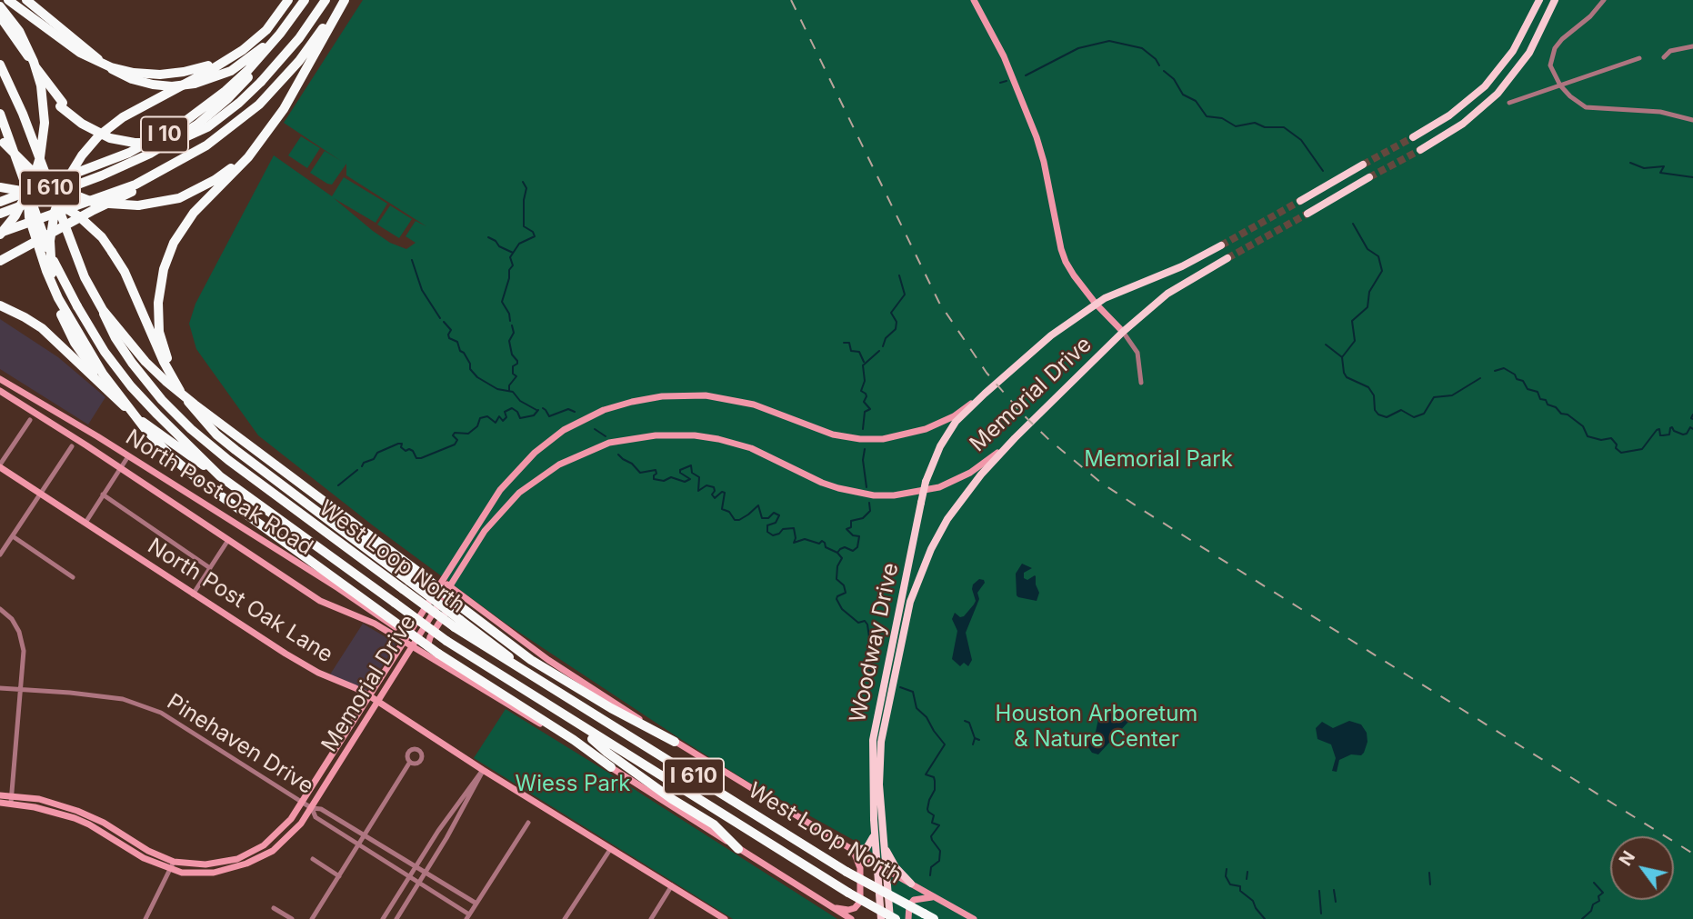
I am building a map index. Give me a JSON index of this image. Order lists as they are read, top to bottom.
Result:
{
  "streets": {
    "highway": ["I 10", "I 610", "West Loop North"],
    "main road": [
      "Memorial Drive",
      "North Post Oak Road",
      "North Post Oak Lane",
      "Woodway Drive"
    ],
    "street": ["Pinehaven Drive"]
  },
  "crossings": [
    ["Memorial Drive", "North Post Oak Road"],
    ["Memorial Drive", "North Post Oak Lane"],
    ["Memorial Drive", "Woodway Drive"],
    ["Memorial Drive", "Pinehaven Drive"]
  ],
  "parks": ["Memorial Park", "Houston Arboretum & Nature Center", "Wiess Park"],
  "north": "top left"
}
